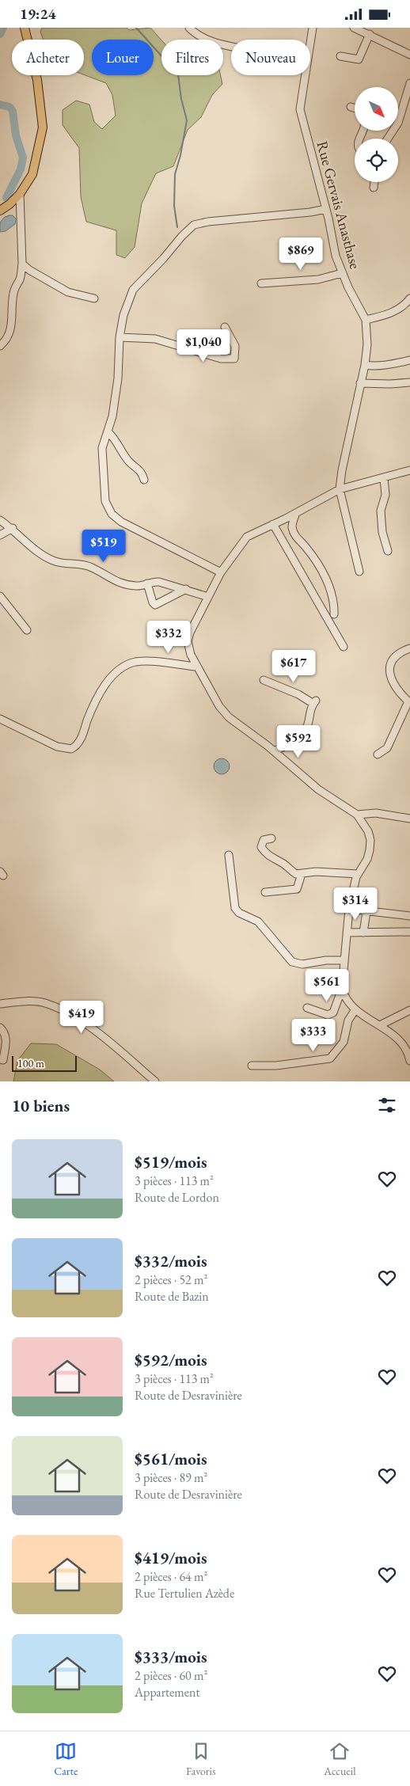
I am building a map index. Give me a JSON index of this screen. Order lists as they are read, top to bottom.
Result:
{
  "streets": {
    "street": ["Rue Gervais Anasthase"]
  },
  "scale_bar": "100 m",
  "north": "bottom right",
  "page": {
    "status": "19:24",
    "chip": [
      "Acheter",
      "Louer",
      "Filtres",
      "Nouveau"
    ],
    "price": [
      "$869",
      "$1,040",
      "$519",
      "$332",
      "$617",
      "$592",
      "$314",
      "$561",
      "$419",
      "$333"
    ],
    "scale": "100 m",
    "heading": "10 biens",
    "list": [
      {
        "name": "$519/mois",
        "note": "3 pièces · 113 m² · Route de Lordon"
      },
      {
        "name": "$332/mois",
        "note": "2 pièces · 52 m² · Route de Bazin"
      },
      {
        "name": "$592/mois",
        "note": "3 pièces · 113 m² · Route de Desravinière"
      },
      {
        "name": "$561/mois",
        "note": "3 pièces · 89 m² · Route de Desravinière"
      },
      {
        "name": "$419/mois",
        "note": "2 pièces · 64 m² · Rue Tertulien Azède"
      },
      {
        "name": "$333/mois",
        "note": "2 pièces · 60 m² · Appartement"
      }
    ],
    "tabs": ["Carte", "Favoris", "Accueil"]
  }
}
